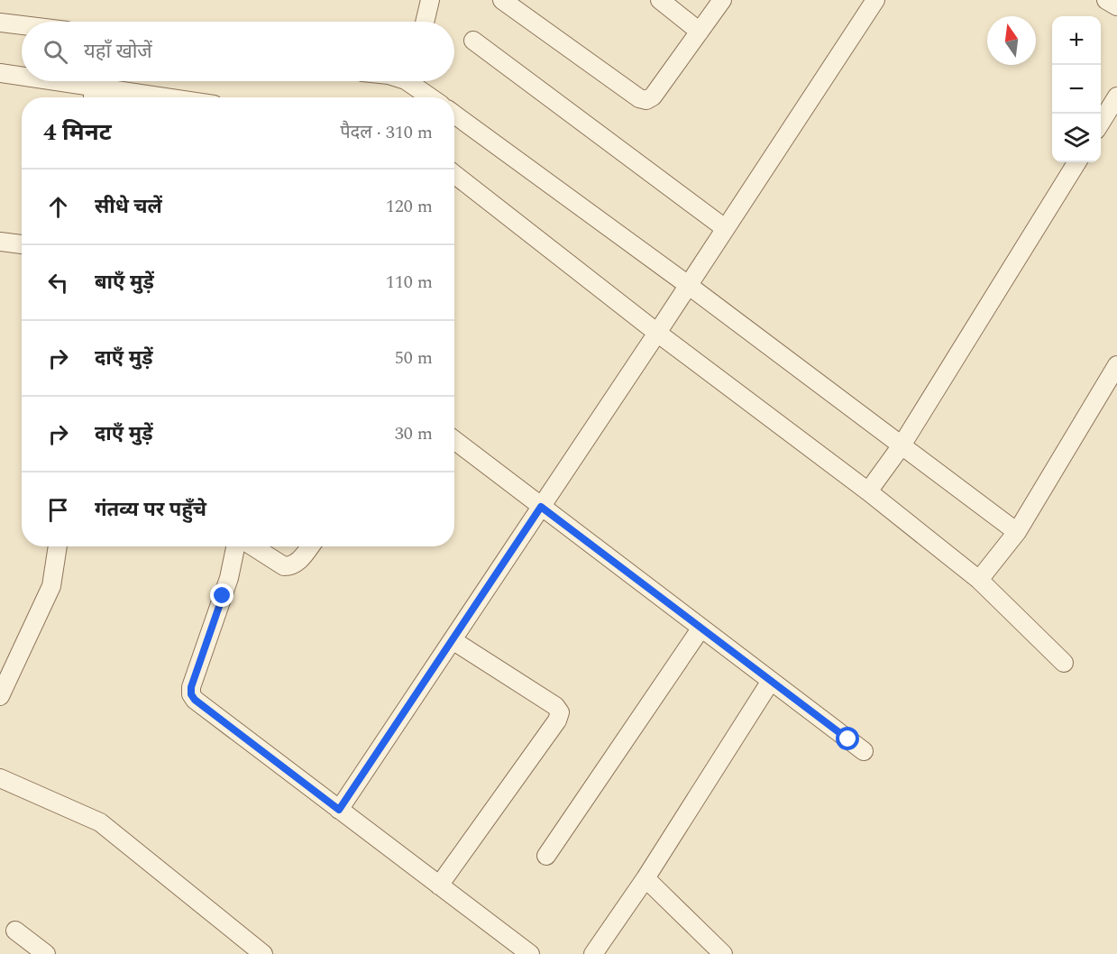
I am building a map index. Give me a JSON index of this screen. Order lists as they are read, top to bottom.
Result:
{
  "north": "top",
  "page": {
    "map_buttons": ["+", "−"],
    "search": "यहाँ खोजें",
    "heading": ["4 मिनट", "पैदल · 310 m"],
    "list": [
      ["सीधे चलें", "120 m"],
      ["बाएँ मुड़ें", "110 m"],
      ["दाएँ मुड़ें", "50 m"],
      ["दाएँ मुड़ें", "30 m"],
      "गंतव्य पर पहुँचे"
    ]
  }
}
